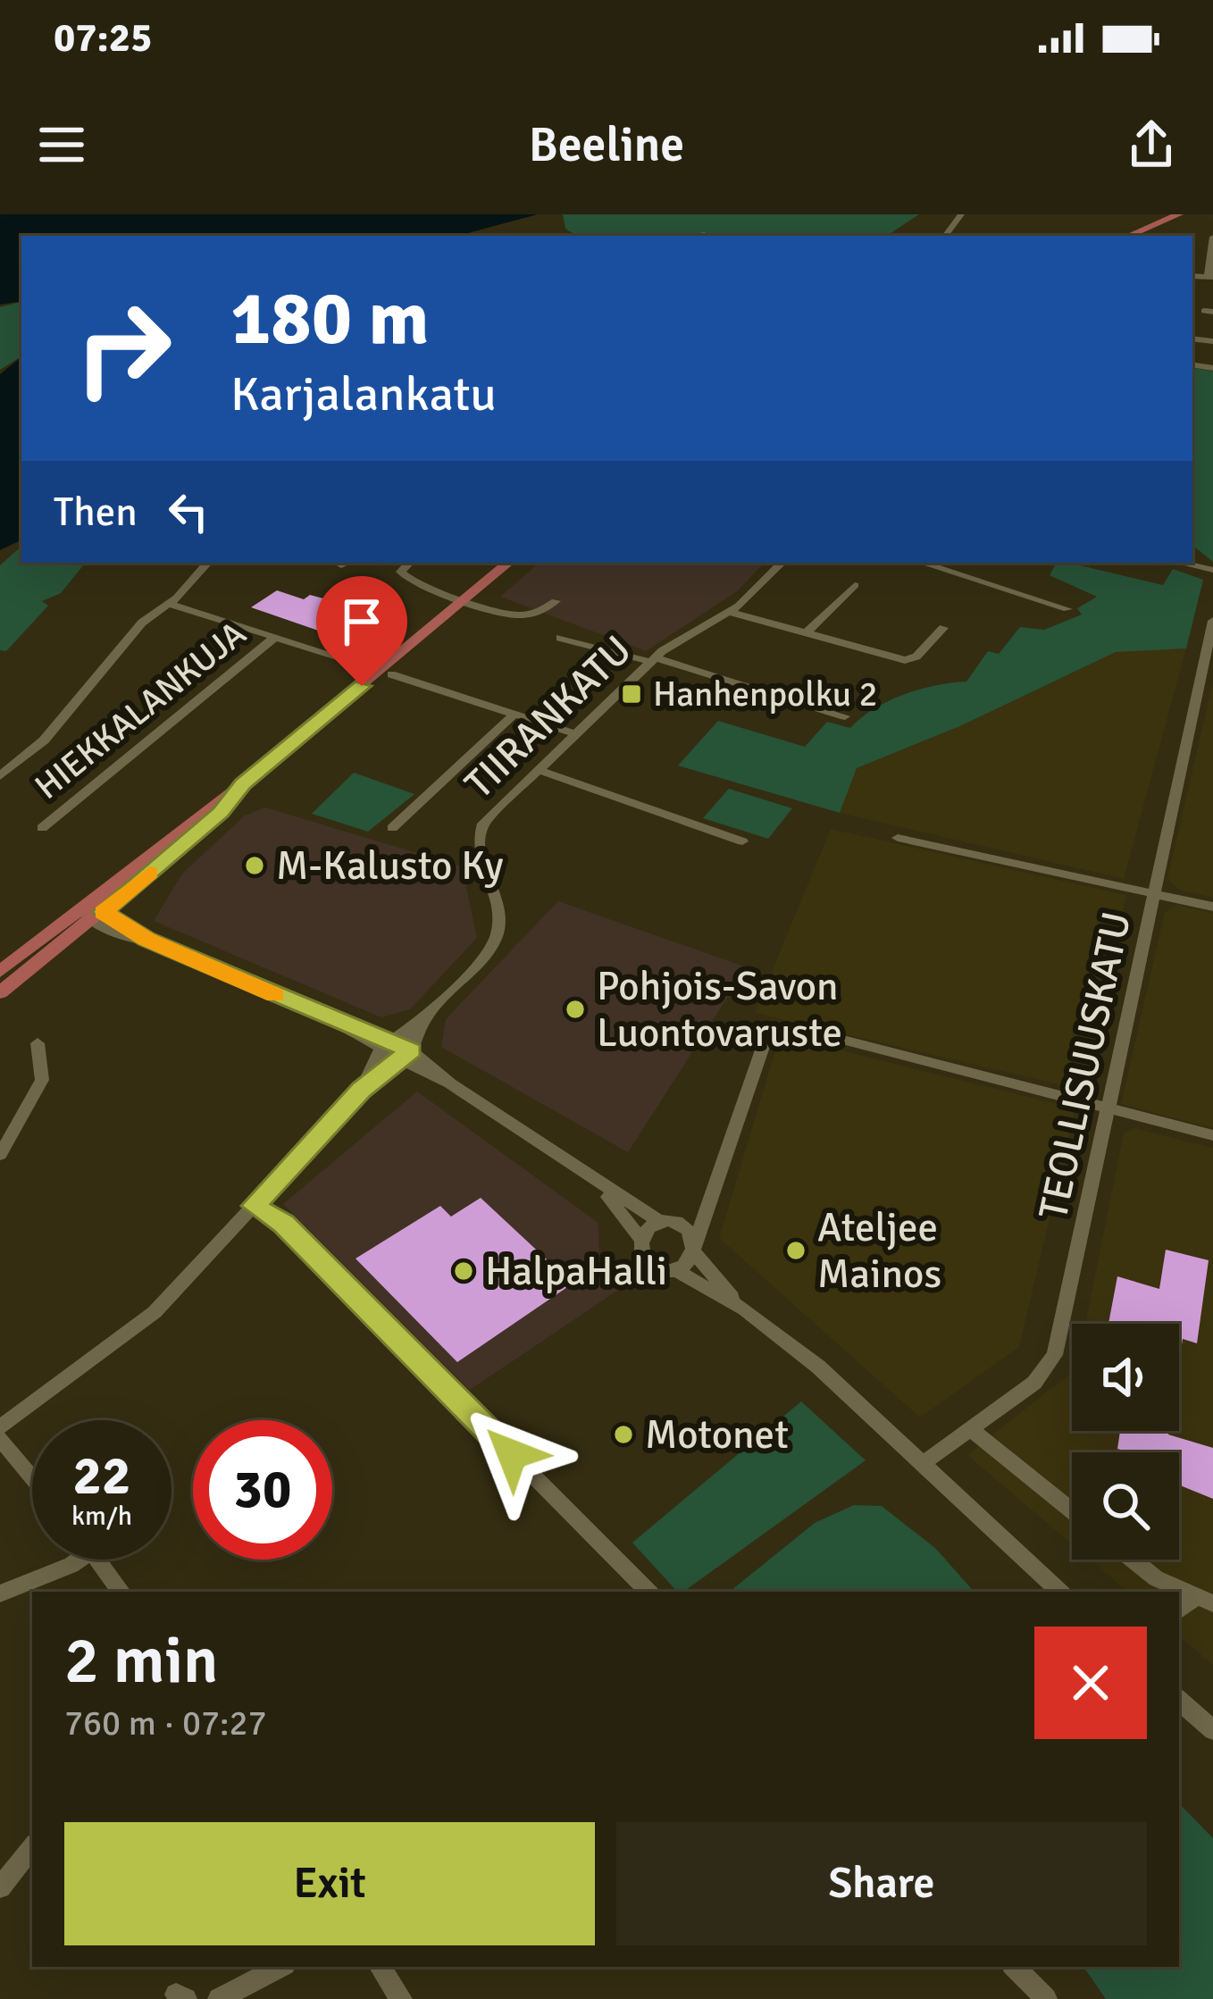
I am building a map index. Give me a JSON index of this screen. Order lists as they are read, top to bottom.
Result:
{
  "streets": {
    "street": ["HIEKKALANKUJA", "TIIRANKATU", "TEOLLISUUSKATU"]
  },
  "places": {
    "transit": ["Hanhenpolku 2"],
    "other": [
      "M-Kalusto Ky",
      "Pohjois-Savon Luontovaruste",
      "Ateljee Mainos",
      "HalpaHalli",
      "Motonet"
    ]
  },
  "page": {
    "status": "07:25",
    "header": "Beeline",
    "turn": ["180 m", "Karjalankatu"],
    "then": "Then",
    "speed": "22 km/h",
    "limit": "30",
    "heading": ["2 min", "760 m · 07:27"],
    "buttons": ["Exit", "Share"]
  }
}
